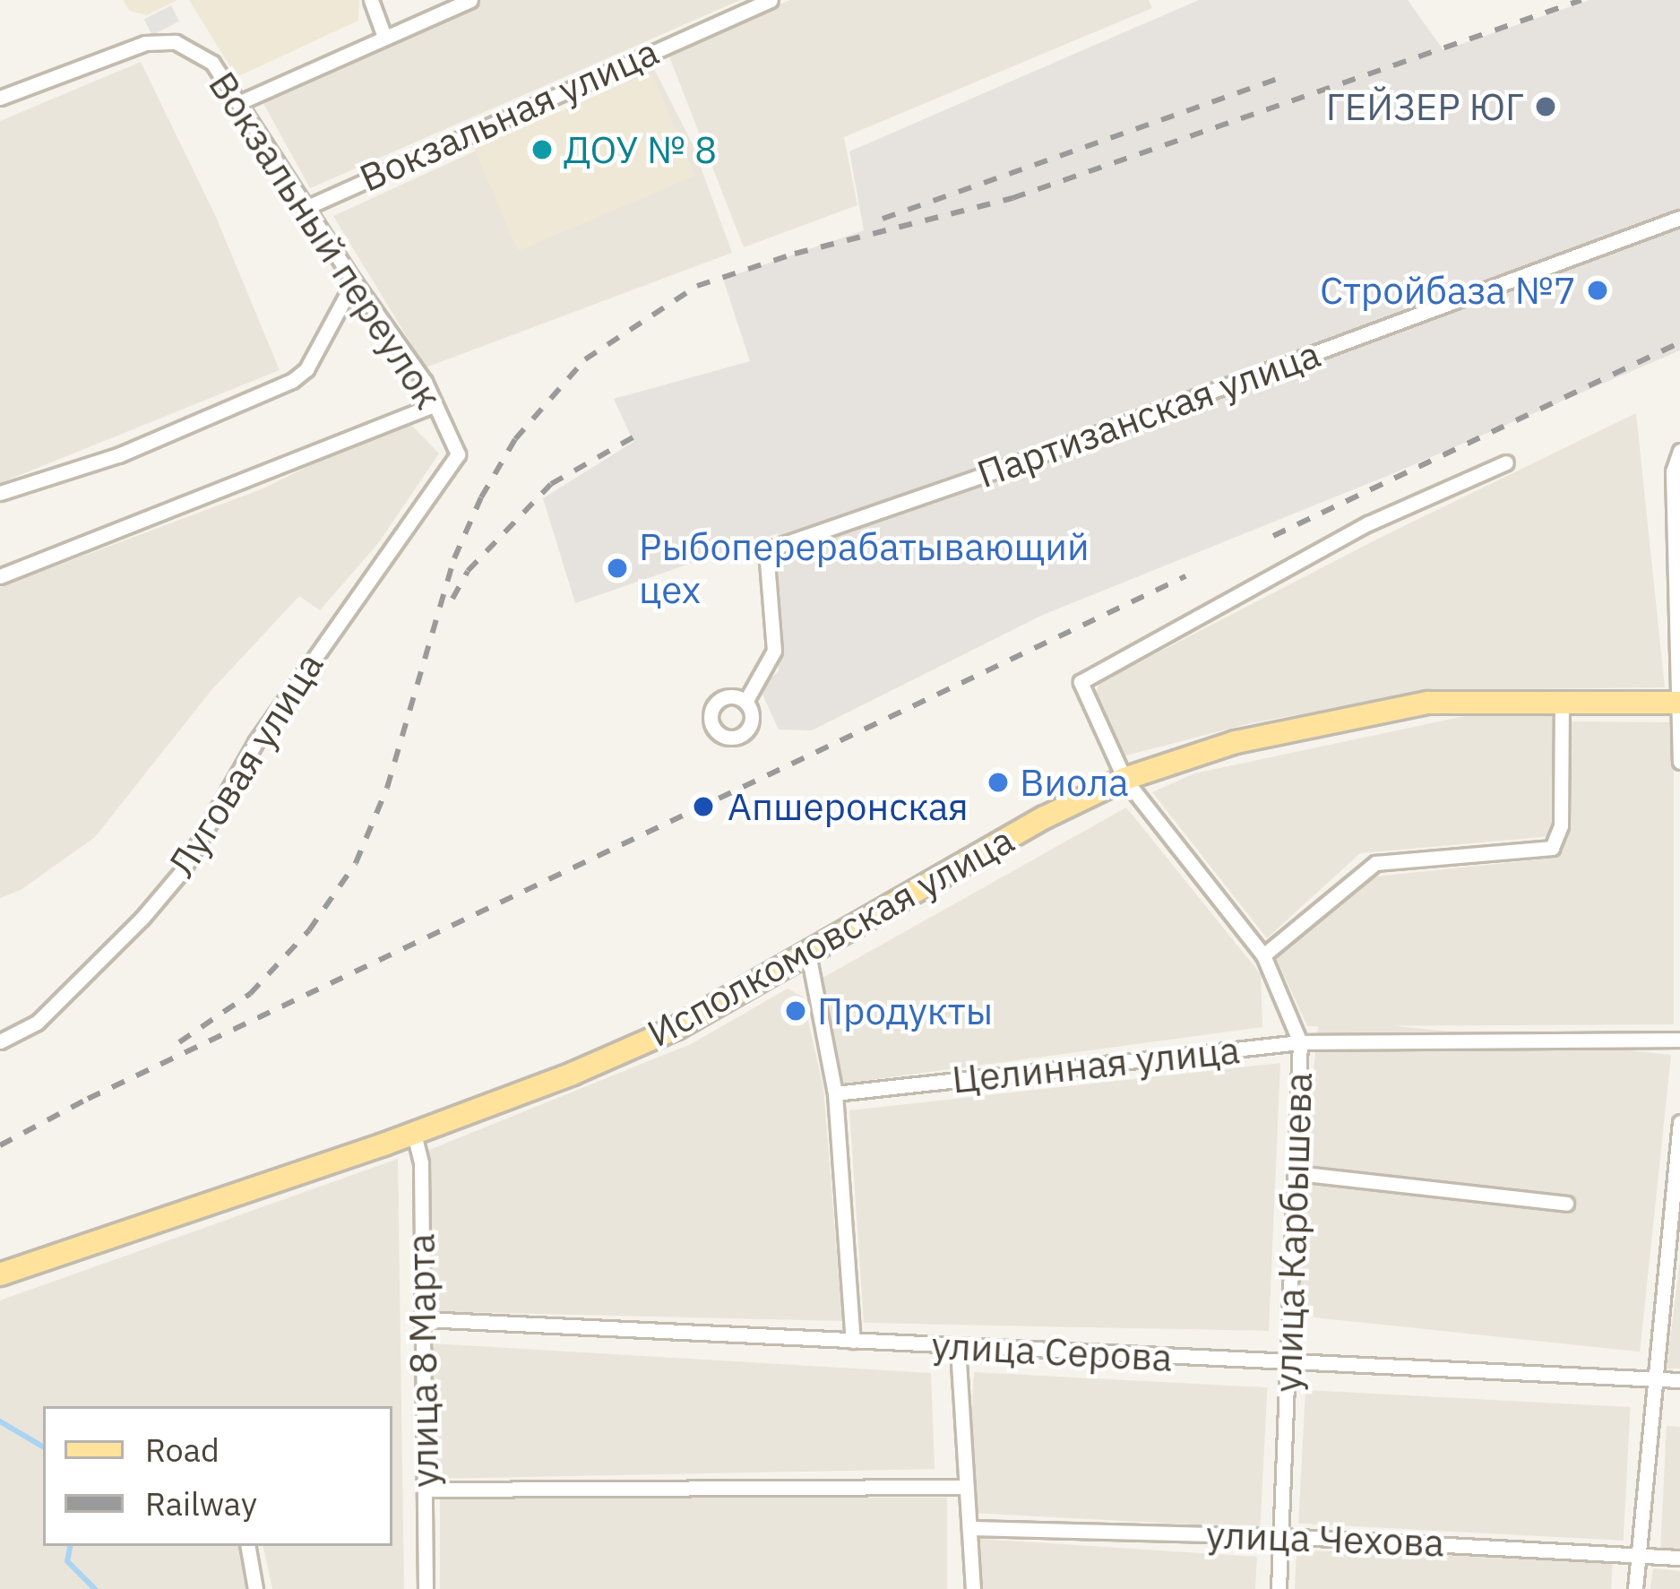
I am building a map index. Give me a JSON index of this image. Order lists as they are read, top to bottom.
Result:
{
  "streets": {
    "main road": ["Исполкомовская улица"],
    "street": [
      "Вокзальная улица",
      "Вокзальный переулок",
      "Партизанская улица",
      "Луговая улица",
      "Целинная улица",
      "улица Карбышева",
      "улица Серова",
      "улица 8 Марта",
      "улица Чехова"
    ]
  },
  "crossings": [
    ["Вокзальная улица", "Вокзальный переулок"],
    ["Вокзальный переулок", "Луговая улица"],
    ["Исполкомовская улица", "улица Карбышева"],
    ["Исполкомовская улица", "улица 8 Марта"],
    ["Целинная улица", "улица Карбышева"],
    ["улица Карбышева", "улица Серова"],
    ["улица Карбышева", "улица Чехова"],
    ["улица Серова", "улица 8 Марта"]
  ],
  "places": [
    "ГЕЙЗЕР ЮГ",
    "ДОУ № 8",
    "Стройбаза №7",
    "Рыбоперерабатывающий цех",
    "Виола",
    "Апшеронская",
    "Продукты"
  ],
  "legend": ["Road", "Railway"]
}
